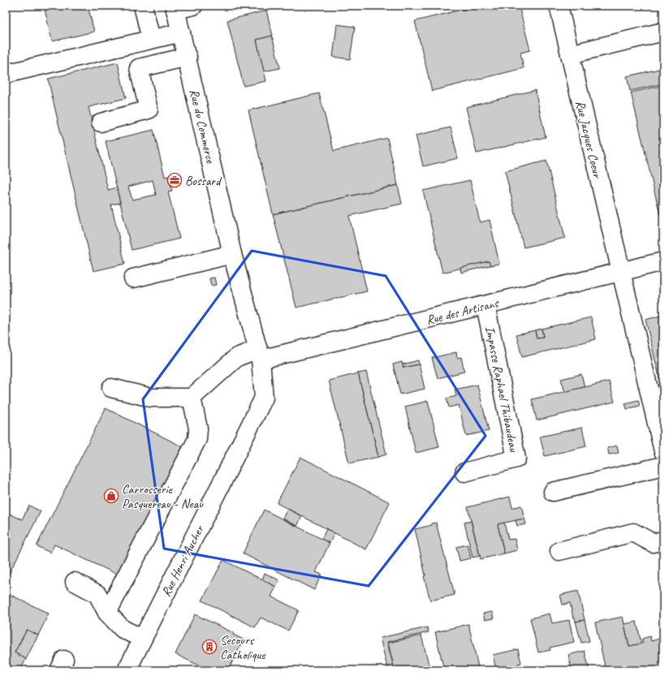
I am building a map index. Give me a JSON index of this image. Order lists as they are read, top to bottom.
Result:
{
  "streets": {
    "street": [
      "Rue du Commerce",
      "Rue Jacques Coeur",
      "Rue des Artisans",
      "Impasse Raphael Thibaudeau",
      "Rue Henri Aucher"
    ]
  },
  "crossings": [
    ["Rue du Commerce", "Rue des Artisans"],
    ["Rue du Commerce", "Rue Henri Aucher"],
    ["Rue Jacques Coeur", "Rue des Artisans"],
    ["Rue des Artisans", "Impasse Raphael Thibaudeau"],
    ["Rue des Artisans", "Rue Henri Aucher"]
  ],
  "places": {
    "office": ["Bossard"],
    "shop": ["Carrosserie Pasquereau - Neau"],
    "building": ["Secours Catholique"]
  }
}
